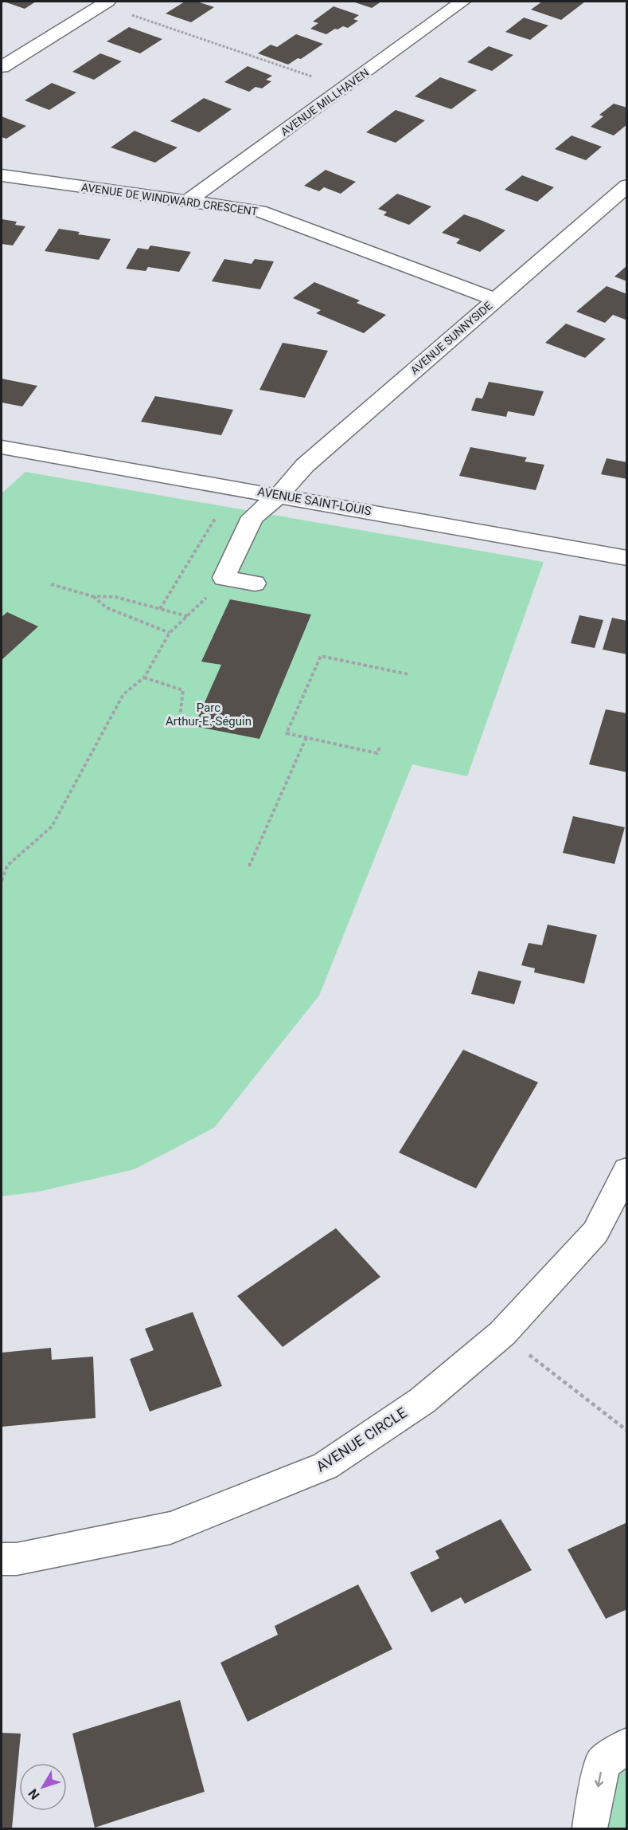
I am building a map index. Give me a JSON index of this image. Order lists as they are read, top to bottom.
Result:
{
  "streets": {
    "street": [
      "AVENUE MILLHAVEN",
      "AVENUE DE WINDWARD CRESCENT",
      "AVENUE SUNNYSIDE",
      "AVENUE SAINT-LOUIS",
      "AVENUE CIRCLE"
    ]
  },
  "crossings": [
    ["AVENUE MILLHAVEN", "AVENUE DE WINDWARD CRESCENT"],
    ["AVENUE DE WINDWARD CRESCENT", "AVENUE SUNNYSIDE"],
    ["AVENUE SUNNYSIDE", "AVENUE SAINT-LOUIS"]
  ],
  "parks": ["Parc Arthur-E.-Séguin"],
  "north": "bottom left"
}
